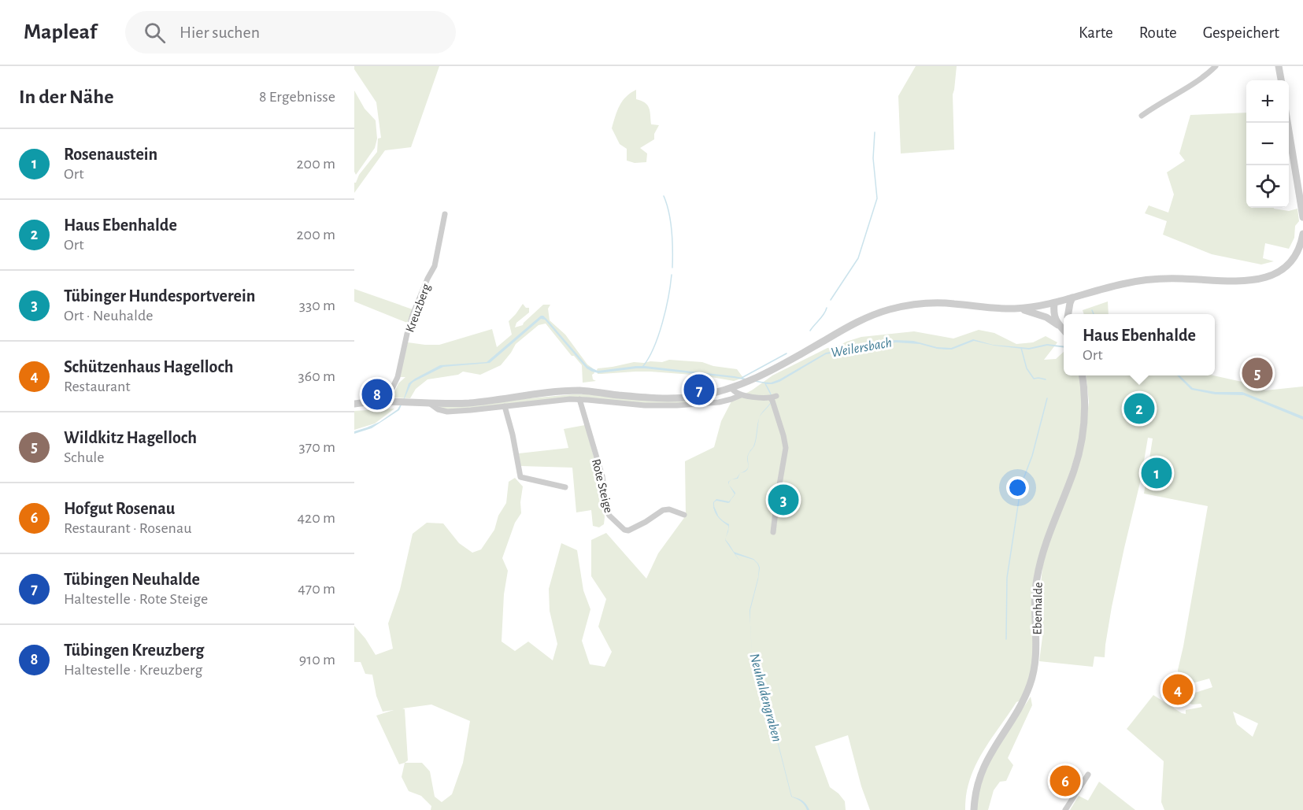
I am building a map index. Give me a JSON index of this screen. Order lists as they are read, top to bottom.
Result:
{
  "streets": {
    "street": ["Kreuzberg", "Rote Steige", "Ebenhalde"]
  },
  "water": ["Weilersbach", "Neuhaldengraben"],
  "page": {
    "header": "Mapleaf",
    "search": "Hier suchen",
    "nav": ["Karte", "Route", "Gespeichert"],
    "heading": ["In der Nähe", "8 Ergebnisse"],
    "map_buttons": ["+", "−"],
    "list": [
      {
        "mark": "1",
        "name": "Rosenaustein",
        "note": "Ort",
        "value": "200 m"
      },
      {
        "mark": "2",
        "name": "Haus Ebenhalde",
        "note": "Ort",
        "value": "200 m"
      },
      {
        "mark": "3",
        "name": "Tübinger Hundesportverein",
        "note": "Ort · Neuhalde",
        "value": "330 m"
      },
      {
        "mark": "4",
        "name": "Schützenhaus Hagelloch",
        "note": "Restaurant",
        "value": "360 m"
      },
      {
        "mark": "5",
        "name": "Wildkitz Hagelloch",
        "note": "Schule",
        "value": "370 m"
      },
      {
        "mark": "6",
        "name": "Hofgut Rosenau",
        "note": "Restaurant · Rosenau",
        "value": "420 m"
      },
      {
        "mark": "7",
        "name": "Tübingen Neuhalde",
        "note": "Haltestelle · Rote Steige",
        "value": "470 m"
      },
      {
        "mark": "8",
        "name": "Tübingen Kreuzberg",
        "note": "Haltestelle · Kreuzberg",
        "value": "910 m"
      }
    ],
    "popup": ["Haus Ebenhalde", "Ort"],
    "pins": [
      "5",
      "7",
      "8",
      "2",
      "1",
      "3",
      "4",
      "6"
    ]
  }
}
